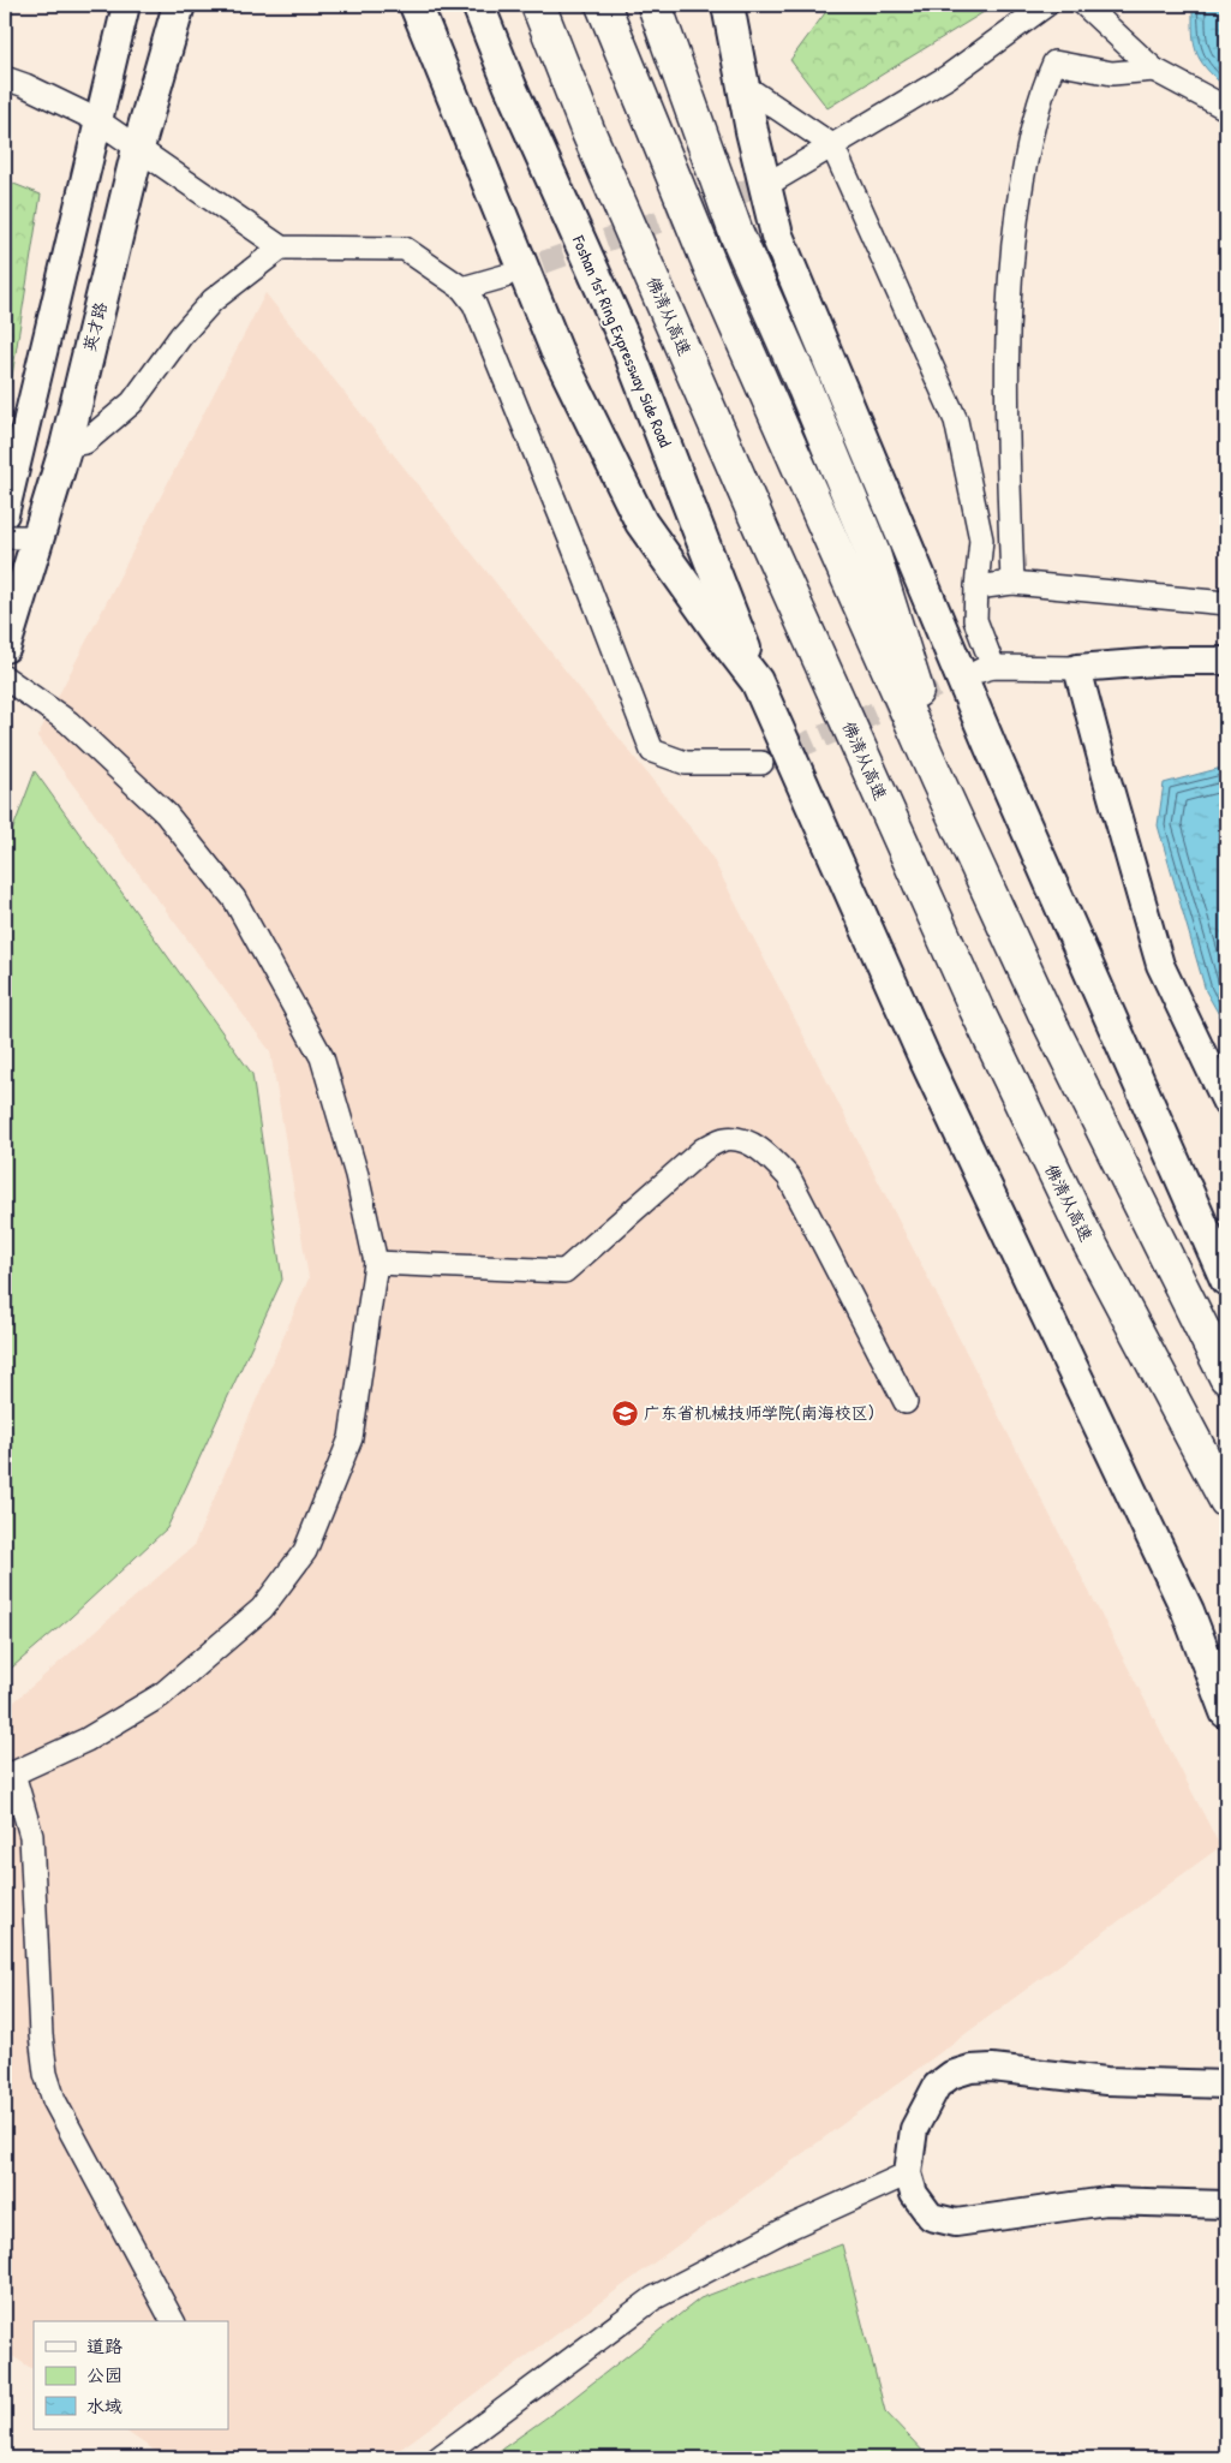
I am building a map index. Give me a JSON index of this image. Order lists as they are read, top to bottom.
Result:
{
  "streets": {
    "highway": ["佛清从高速"],
    "main road": ["英才路", "Foshan 1st Ring Expressway Side Road"]
  },
  "places": {
    "school or university": ["广东省机械技师学院(南海校区)"]
  },
  "legend": ["道路", "公园", "水域"]
}
